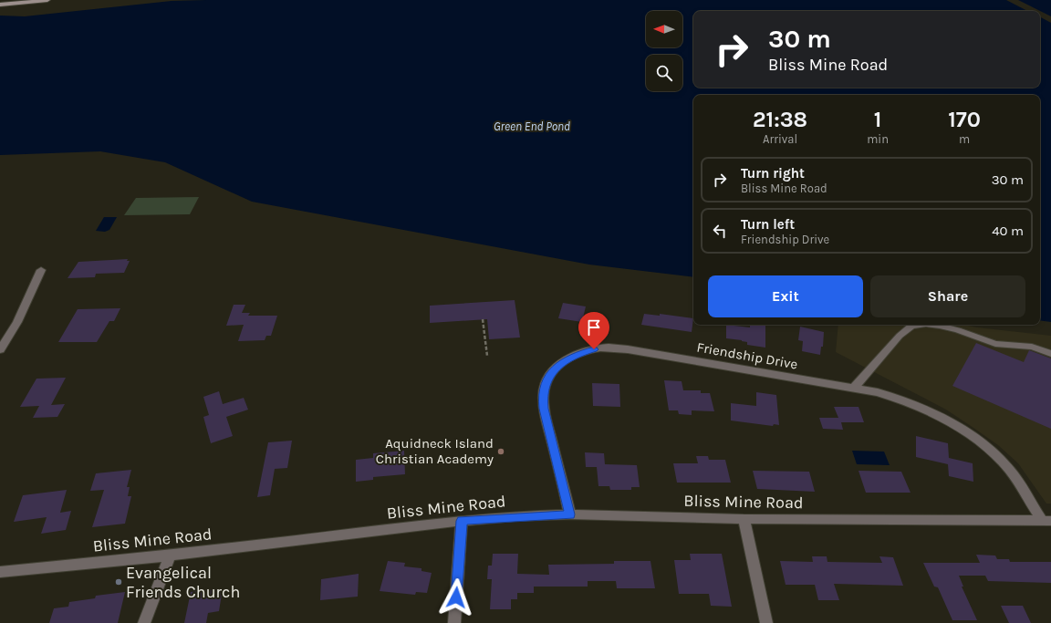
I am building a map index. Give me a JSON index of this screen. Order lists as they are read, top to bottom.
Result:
{
  "streets": {
    "street": ["Friendship Drive", "Bliss Mine Road"]
  },
  "crossings": [
    ["Friendship Drive", "Bliss Mine Road"]
  ],
  "water": ["Green End Pond"],
  "places": ["Aquidneck Island Christian Academy", "Evangelical Friends Church"],
  "north": "left",
  "page": {
    "turn": ["30 m", "Bliss Mine Road"],
    "eta": [
      "21:38",
      "Arrival",
      "1",
      "min",
      "170",
      "m"
    ],
    "list": [
      {
        "name": "Turn right",
        "note": "Bliss Mine Road",
        "value": "30 m"
      },
      {
        "name": "Turn left",
        "note": "Friendship Drive",
        "value": "40 m"
      }
    ],
    "buttons": ["Exit", "Share"]
  }
}
